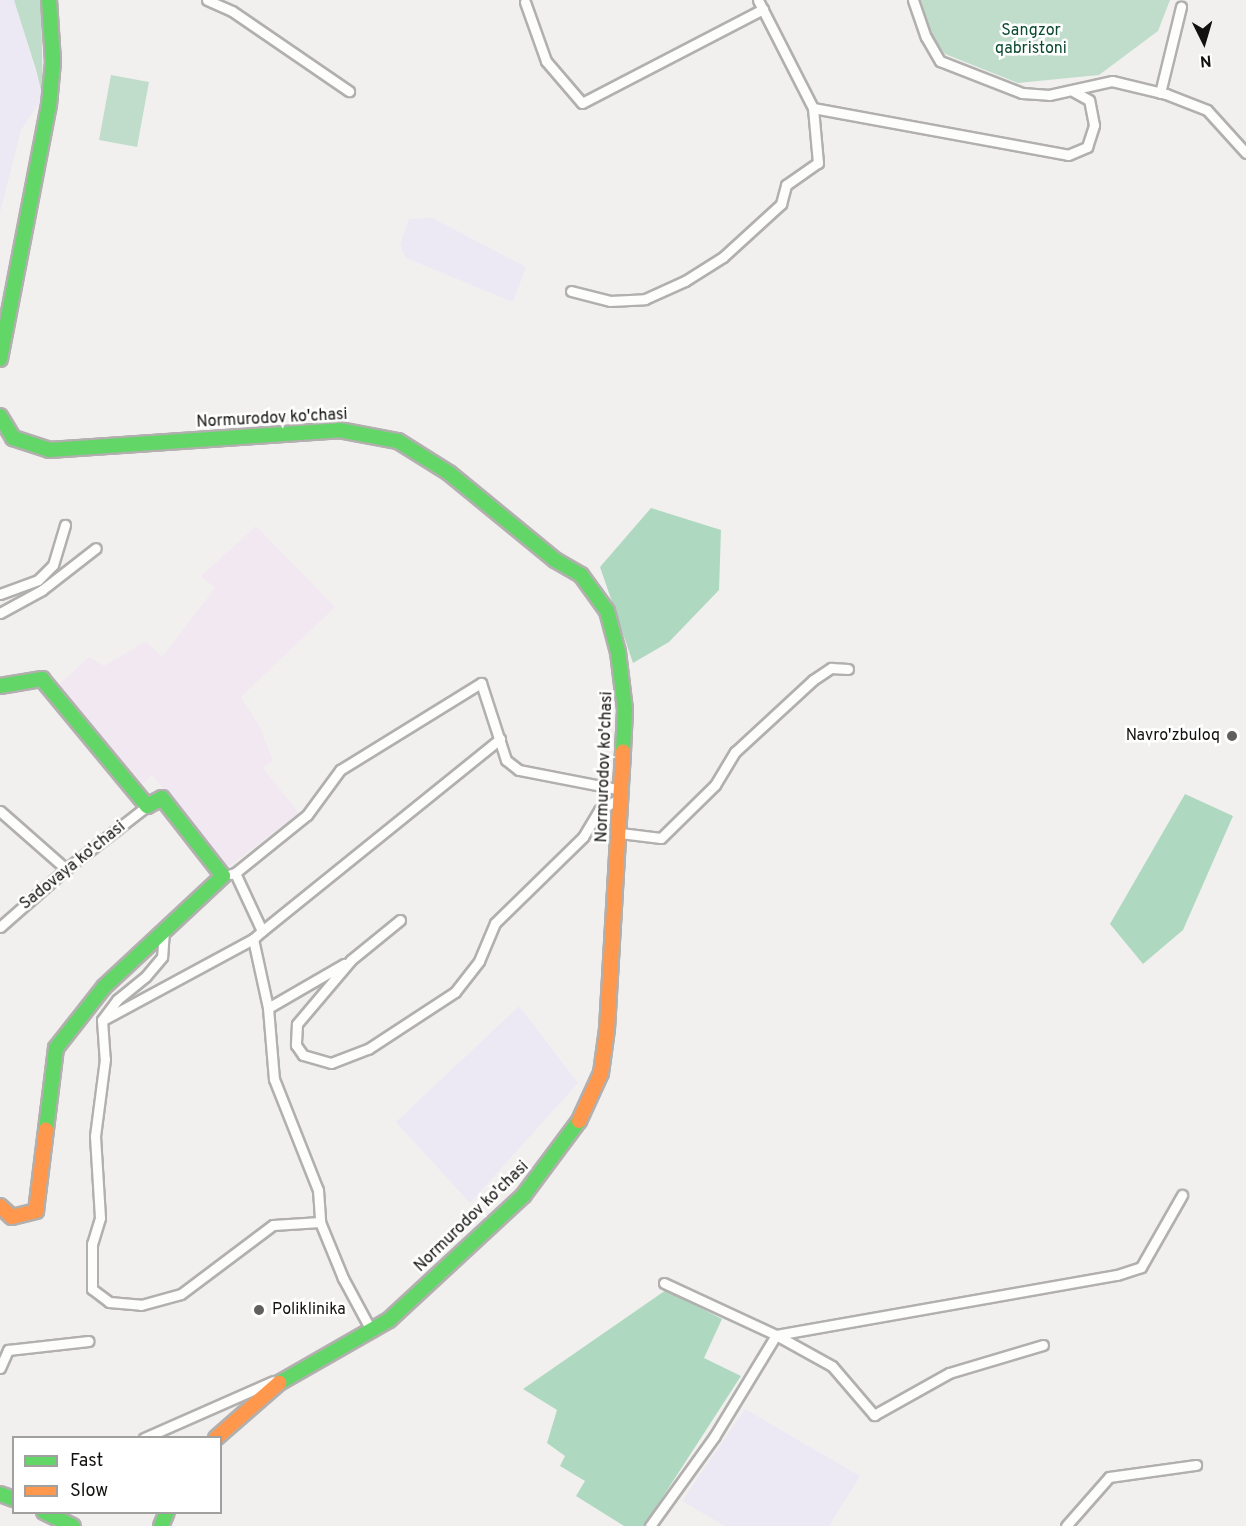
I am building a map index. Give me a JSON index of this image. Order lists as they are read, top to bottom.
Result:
{
  "streets": {
    "main road": ["Normurodov ko'chasi"],
    "street": ["Sadovaya ko'chasi"]
  },
  "parks": ["Sangzor qabristoni"],
  "places": ["Navro'zbuloq", "Poliklinika"],
  "legend": ["Fast", "Slow"],
  "north": "bottom"
}
